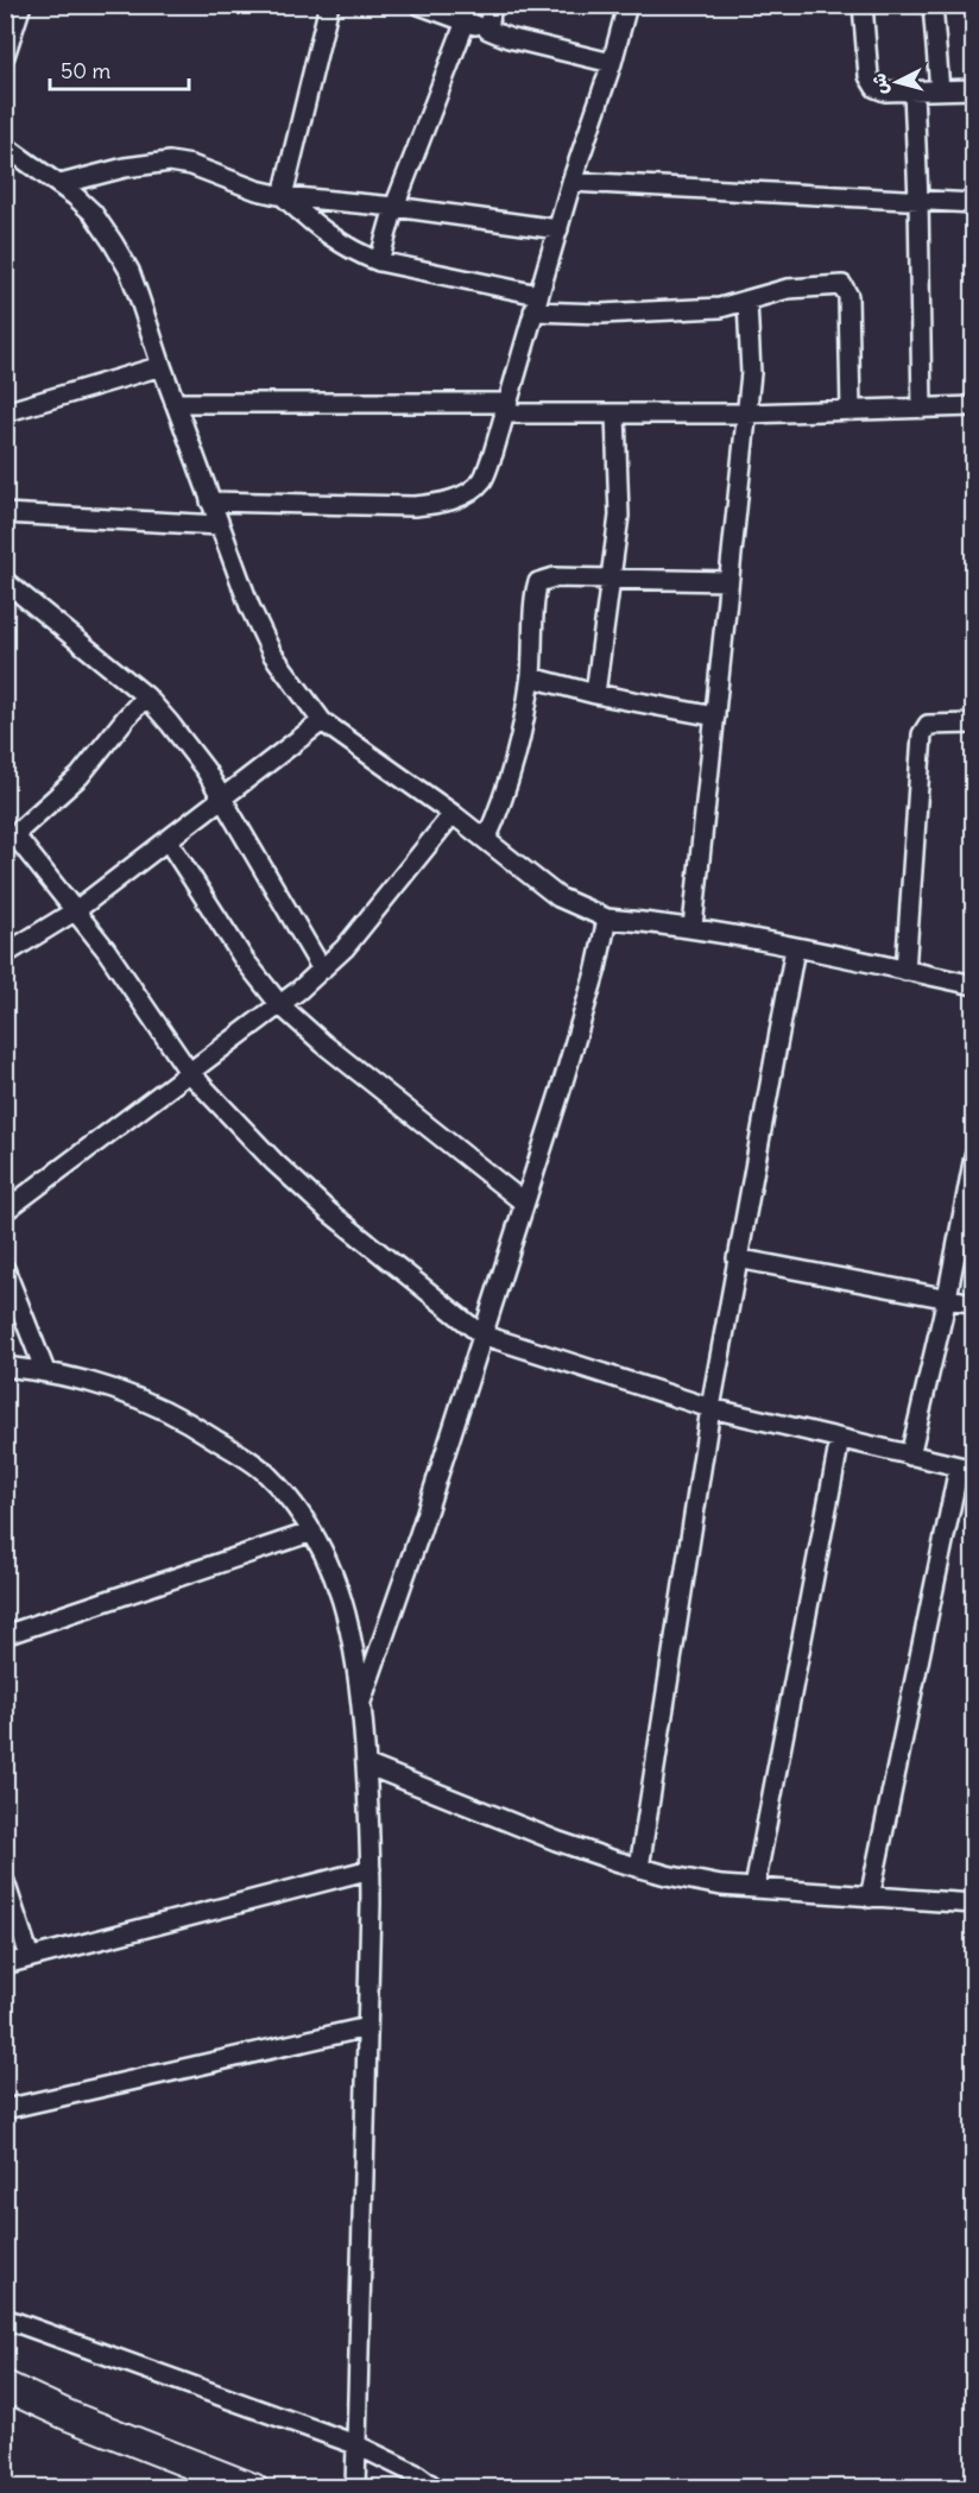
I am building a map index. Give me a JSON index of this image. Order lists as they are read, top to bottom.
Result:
{
  "scale_bar": "50 m",
  "north": "left"
}
